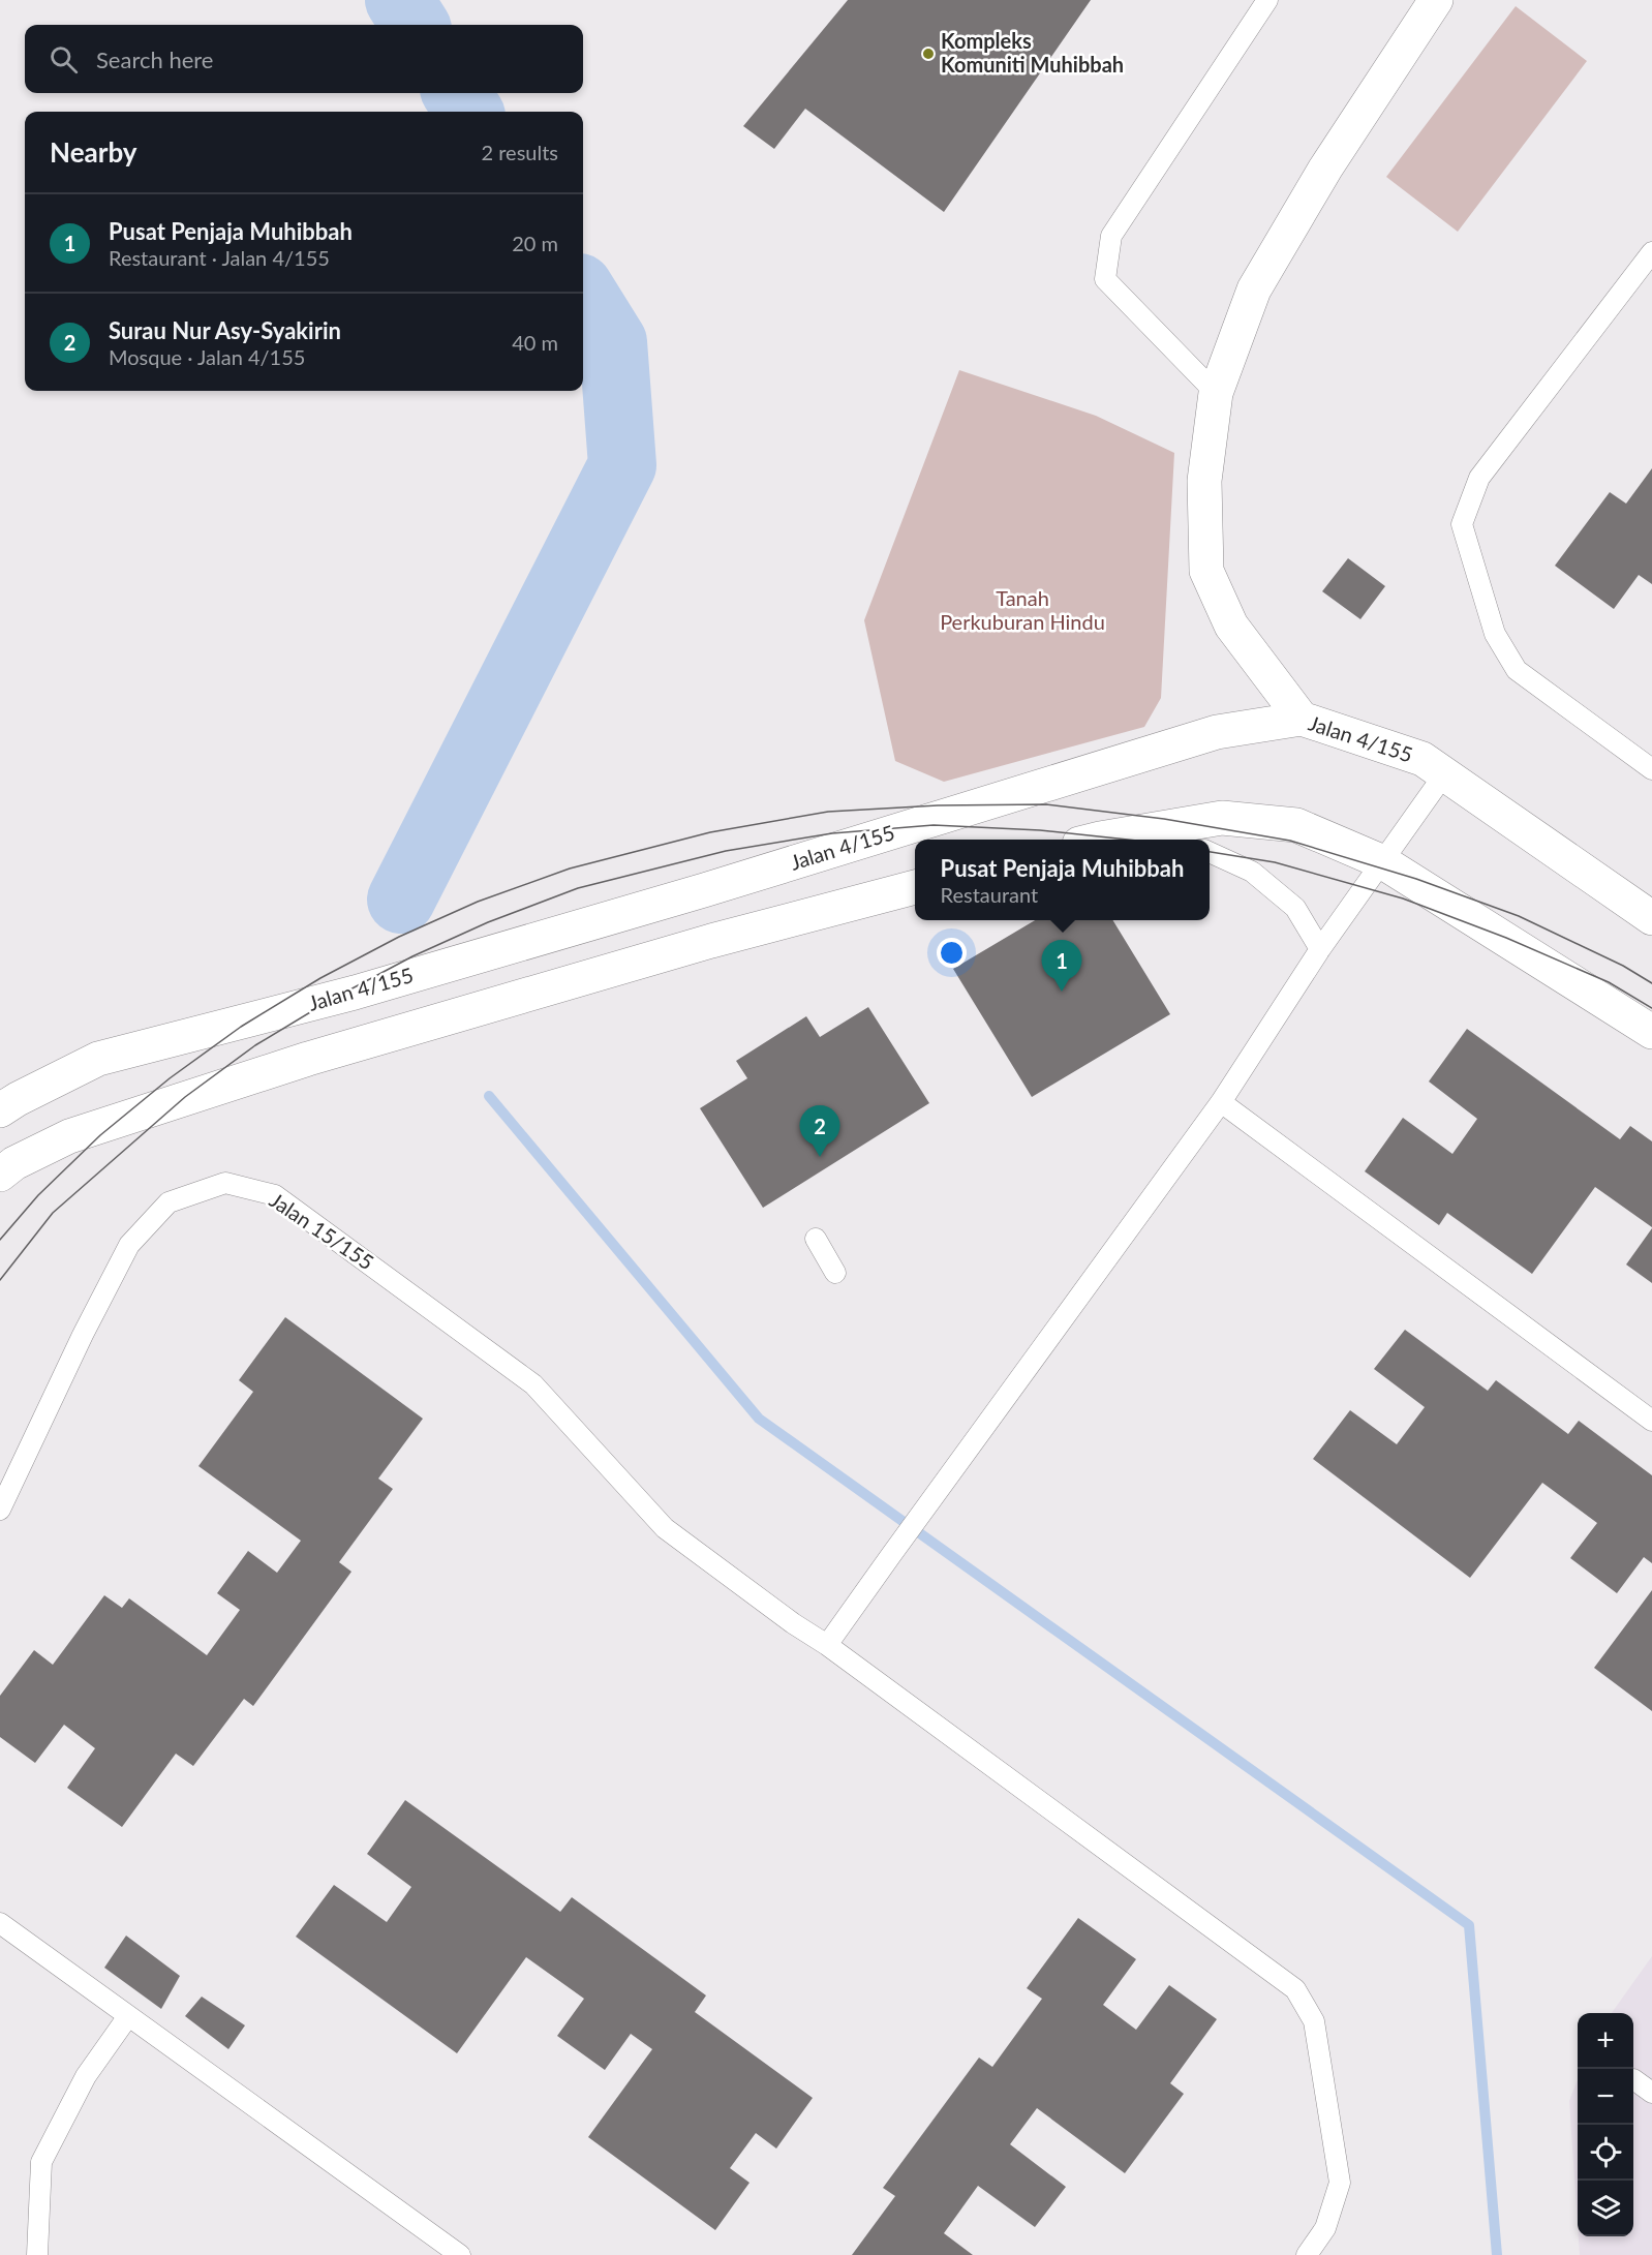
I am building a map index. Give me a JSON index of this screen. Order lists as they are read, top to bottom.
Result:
{
  "streets": {
    "street": ["Jalan 4/155"],
    "lane": ["Jalan 15/155"]
  },
  "parks": ["Tanah Perkuburan Hindu"],
  "places": ["Kompleks Komuniti Muhibbah"],
  "page": {
    "search": "Search here",
    "heading": ["Nearby", "2 results"],
    "list": [
      {
        "mark": "1",
        "name": "Pusat Penjaja Muhibbah",
        "note": "Restaurant · Jalan 4/155",
        "value": "20 m"
      },
      {
        "mark": "2",
        "name": "Surau Nur Asy-Syakirin",
        "note": "Mosque · Jalan 4/155",
        "value": "40 m"
      }
    ],
    "popup": ["Pusat Penjaja Muhibbah", "Restaurant"],
    "pins": ["1", "2"],
    "map_buttons": ["+", "−"]
  }
}
